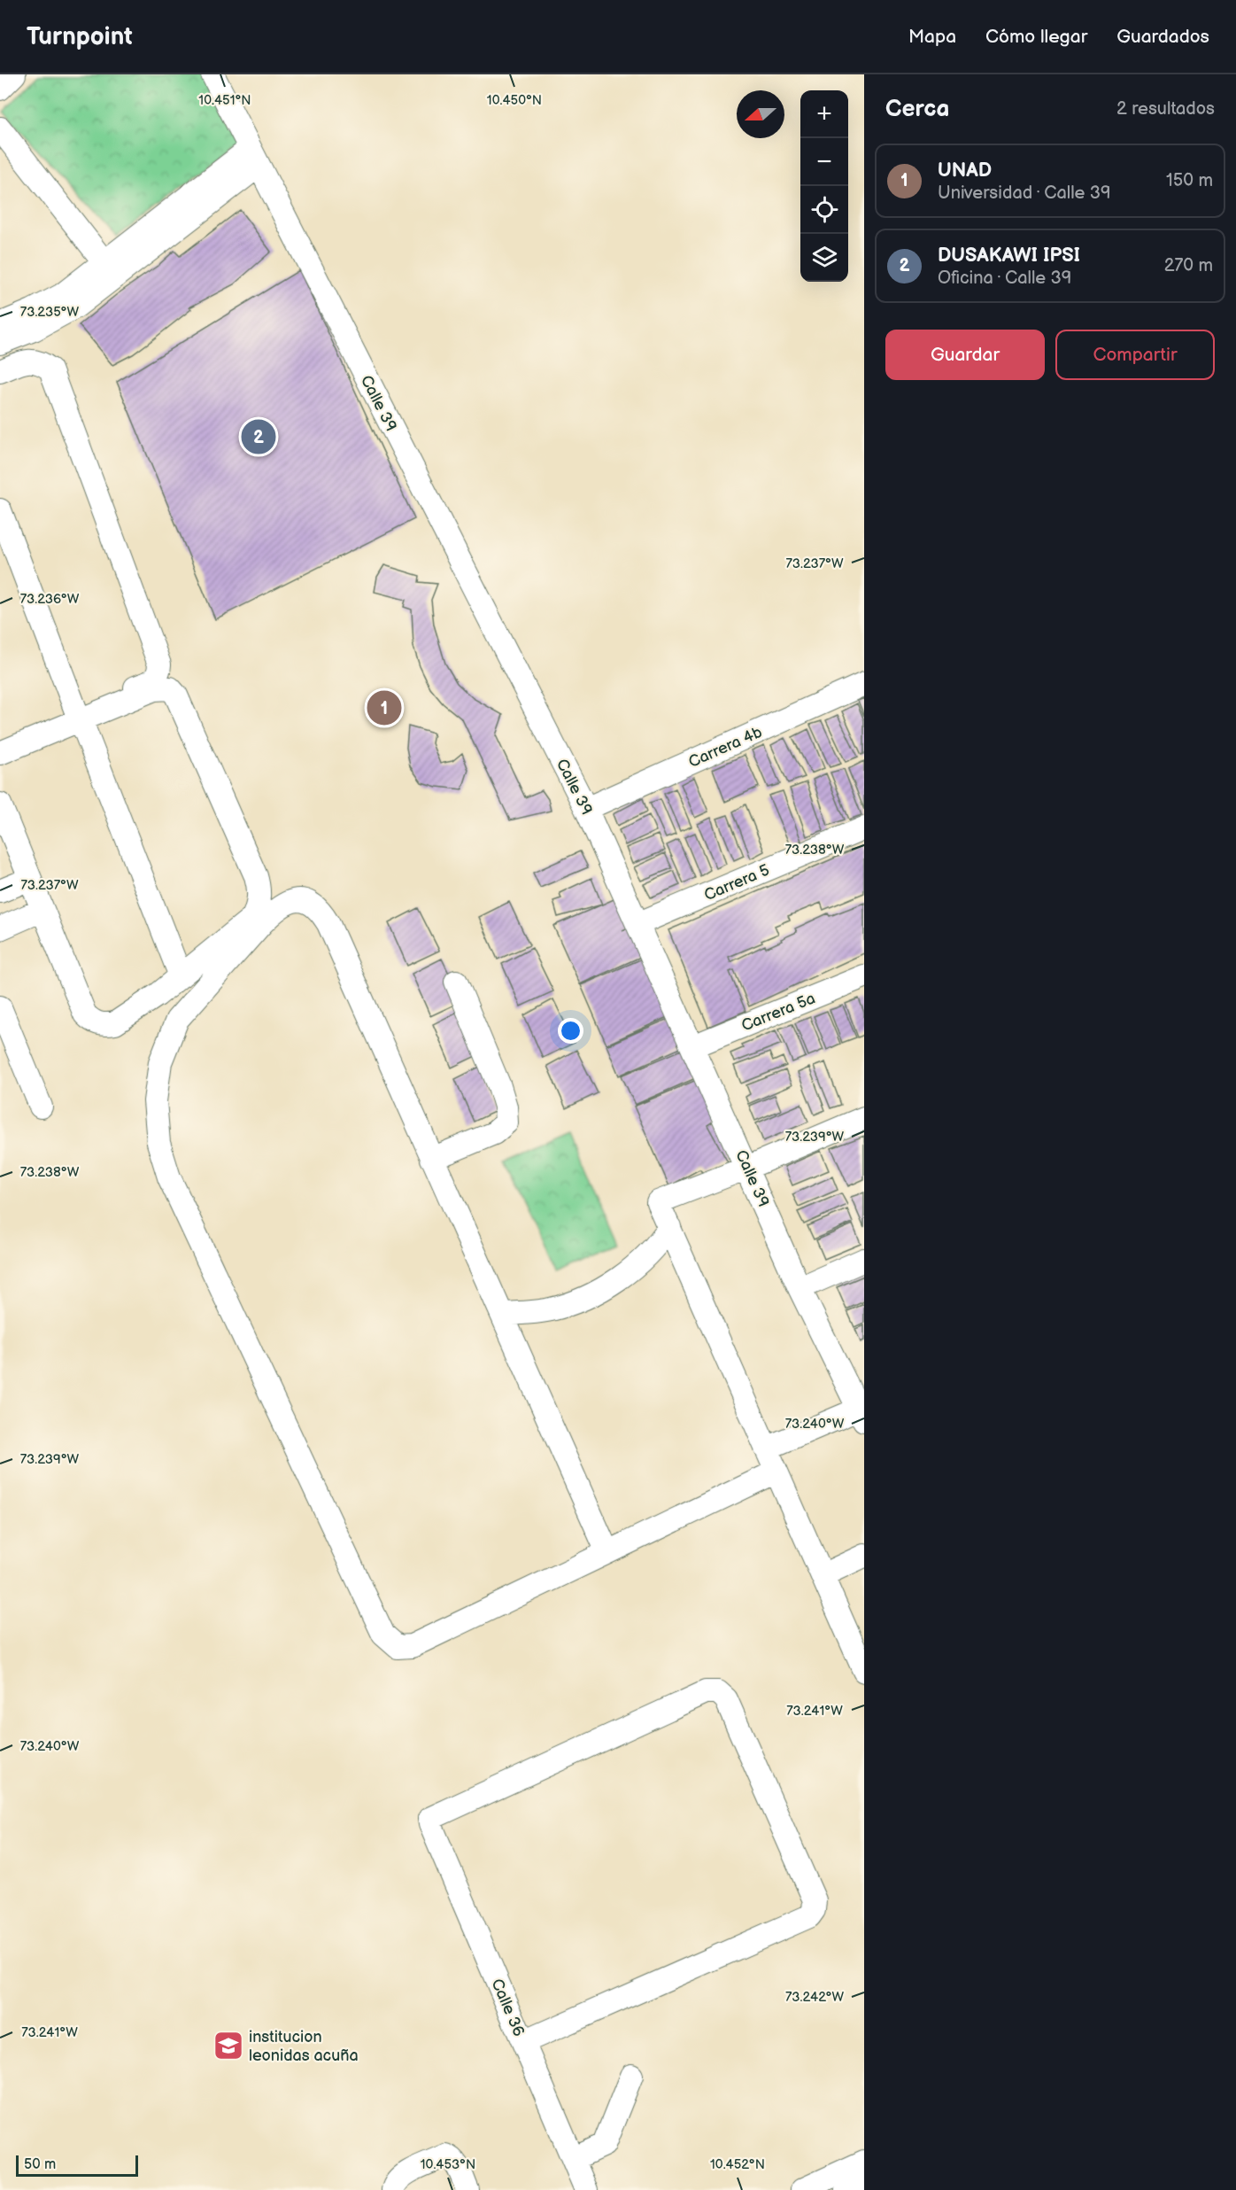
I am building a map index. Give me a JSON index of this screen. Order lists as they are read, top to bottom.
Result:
{
  "streets": {
    "street": [
      "Calle 39",
      "Carrera 4b",
      "Carrera 5",
      "Carrera 5a",
      "Calle 36"
    ]
  },
  "crossings": [
    ["Calle 39", "Carrera 4b"],
    ["Calle 39", "Carrera 5"],
    ["Calle 39", "Carrera 5a"]
  ],
  "places": {
    "school or university": ["institucion leonidas acuña"]
  },
  "scale_bar": "50 m",
  "north": "left",
  "page": {
    "header": "Turnpoint",
    "nav": ["Mapa", "Cómo llegar", "Guardados"],
    "heading": ["Cerca", "2 resultados"],
    "map_buttons": ["+", "−"],
    "list": [
      {
        "mark": "1",
        "name": "UNAD",
        "note": "Universidad · Calle 39",
        "value": "150 m"
      },
      {
        "mark": "2",
        "name": "DUSAKAWI IPSI",
        "note": "Oficina · Calle 39",
        "value": "270 m"
      }
    ],
    "buttons": ["Guardar", "Compartir"],
    "pins": ["2", "1"],
    "scale": "50 m"
  },
  "coordinates": [
    "10.451°N",
    "10.450°N",
    "73.235°W",
    "73.237°W",
    "73.236°W",
    "73.238°W",
    "73.239°W",
    "73.240°W",
    "73.241°W",
    "73.242°W",
    "10.453°N",
    "10.452°N"
  ]
}
